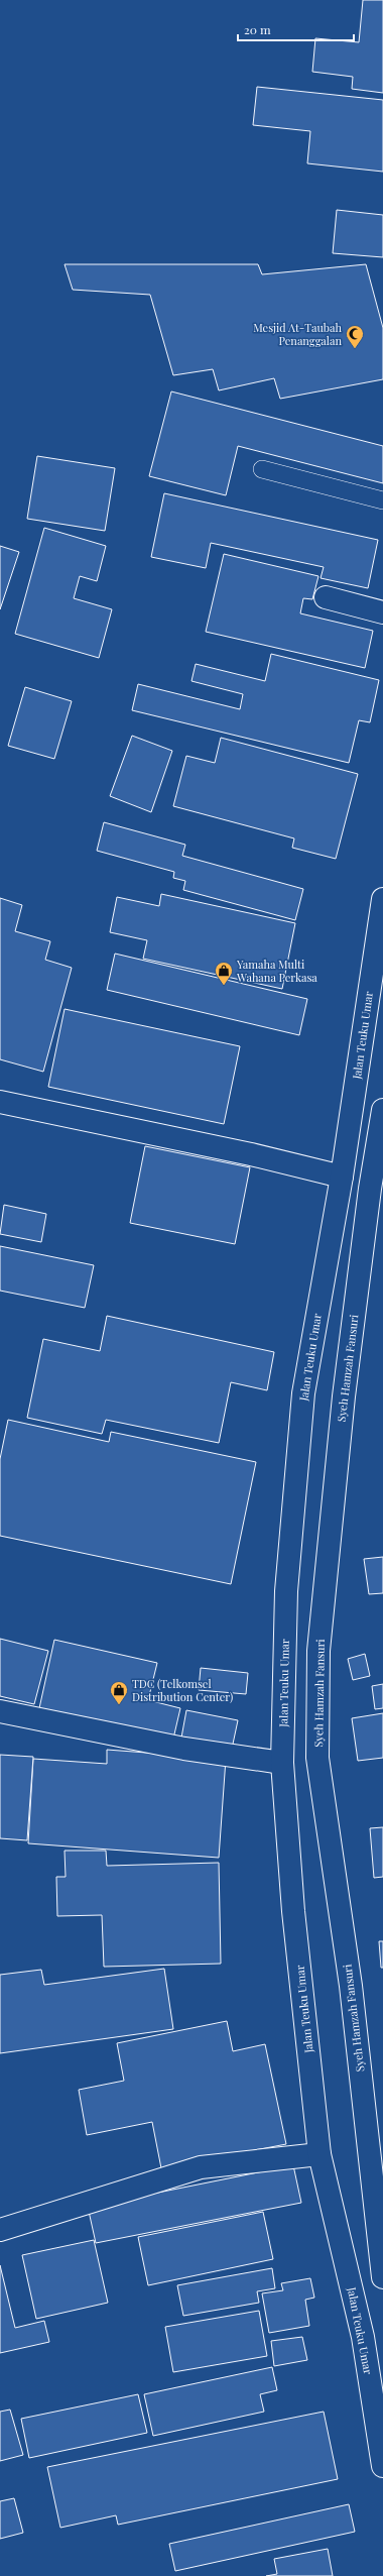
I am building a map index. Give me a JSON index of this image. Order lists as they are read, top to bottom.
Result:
{
  "streets": {
    "main road": ["Jalan Teuku Umar", "Syeh Hamzah Fansuri"]
  },
  "places": {
    "mosque": ["Mesjid At-Taubah Penanggalan"],
    "shop": ["Yamaha Multi Wahana Perkasa", "TDC (Telkomsel Distribution Center)"]
  },
  "scale_bar": "20 m"
}
